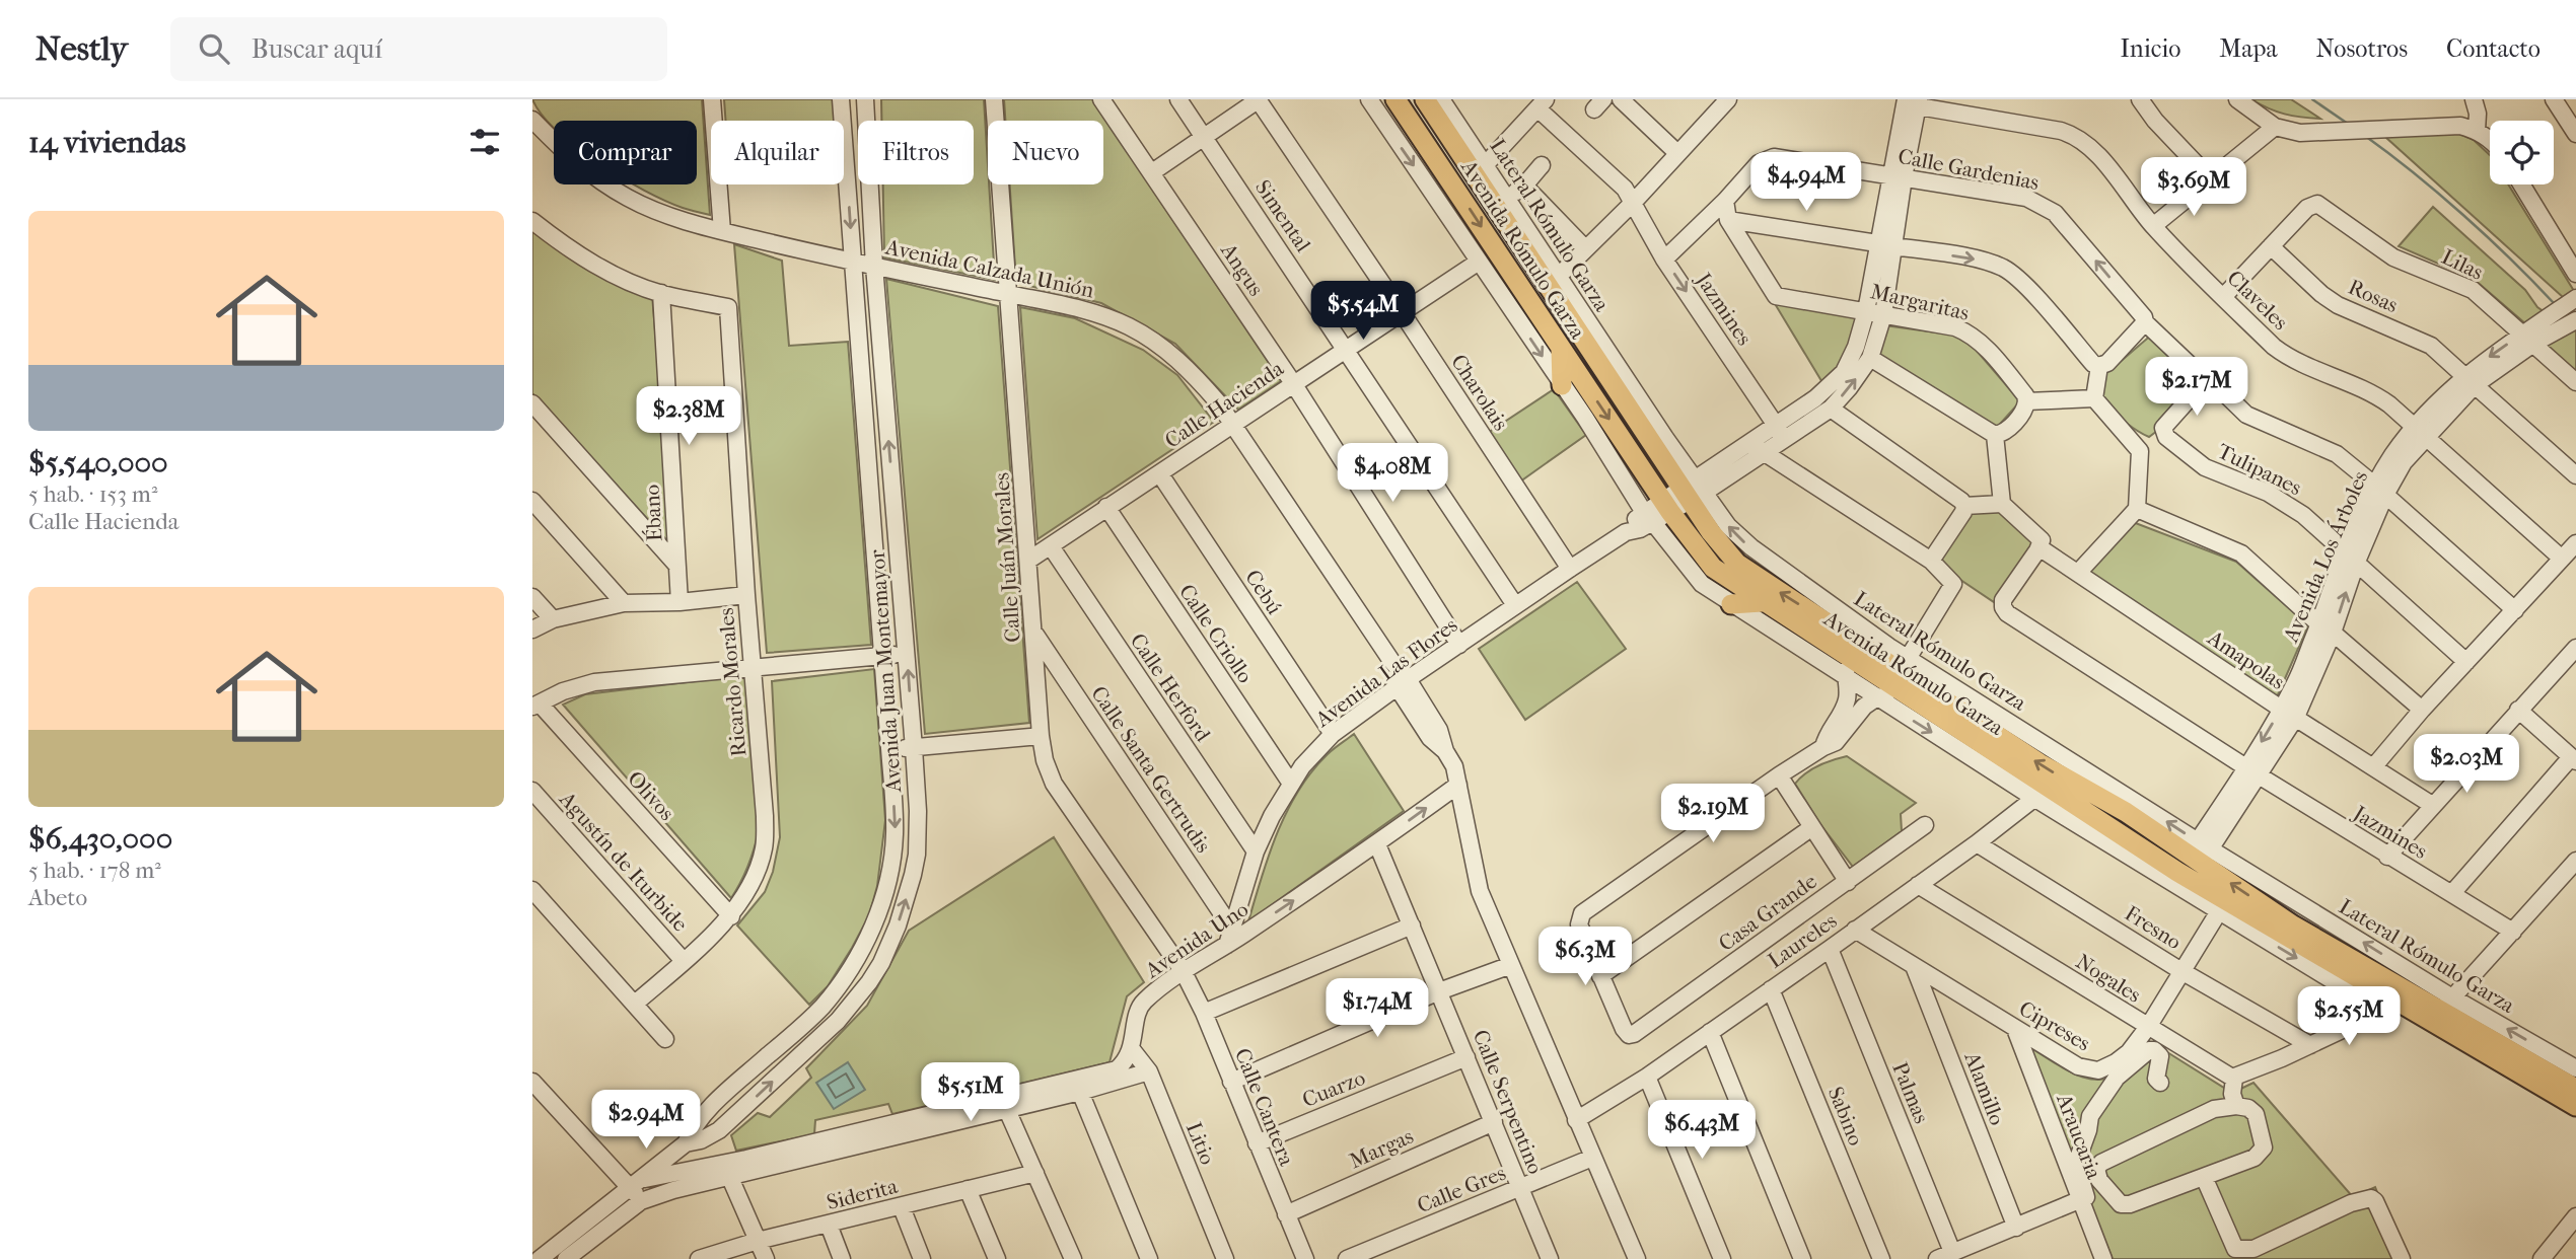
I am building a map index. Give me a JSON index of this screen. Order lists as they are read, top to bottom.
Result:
{
  "streets": {
    "main road": ["Avenida Rómulo Garza"],
    "street": [
      "Calle Gardenias",
      "Simental",
      "Lateral Rómulo Garza",
      "Lilas",
      "Avenida Calzada Unión",
      "Angus",
      "Rosas",
      "Claveles",
      "Margaritas",
      "Jazmines",
      "Charolais",
      "Calle Hacienda",
      "Tulipanes",
      "Ébano",
      "Avenida Los Árboles",
      "Calle Juán Morales",
      "Cebú",
      "Calle Criollo",
      "Amapolas",
      "Avenida Juan Montemayor",
      "Avenida Las Flores",
      "Ricardo Morales",
      "Calle Herford",
      "Calle Santa Gertrudis",
      "Olivos",
      "Agustín de Iturbide",
      "Casa Grande",
      "Fresno",
      "Avenida Uno",
      "Laureles",
      "Nogales",
      "Cipreses",
      "Cuarzo",
      "Alamillo",
      "Palmas",
      "Calle Serpentino",
      "Calle Cantera",
      "Sabino",
      "Araucaria",
      "Litio",
      "Margas",
      "Calle Gres",
      "Siderita"
    ]
  },
  "crossings": [
    ["Calle Gardenias", "Tulipanes"],
    ["Calle Gardenias", "Avenida Los Árboles"],
    ["Calle Gardenias", "Avenida Las Flores"],
    ["Simental", "Calle Hacienda"],
    ["Simental", "Avenida Las Flores"],
    ["Lateral Rómulo Garza", "Avenida Rómulo Garza"],
    ["Lateral Rómulo Garza", "Avenida Las Flores"],
    ["Avenida Rómulo Garza", "Avenida Los Árboles"],
    ["Avenida Rómulo Garza", "Avenida Las Flores"],
    ["Avenida Rómulo Garza", "Laureles"],
    ["Lilas", "Rosas"],
    ["Lilas", "Avenida Los Árboles"],
    ["Avenida Calzada Unión", "Calle Hacienda"],
    ["Avenida Calzada Unión", "Calle Juán Morales"],
    ["Avenida Calzada Unión", "Avenida Juan Montemayor"],
    ["Avenida Calzada Unión", "Avenida Las Flores"],
    ["Avenida Calzada Unión", "Avenida Uno"],
    ["Avenida Calzada Unión", "Laureles"],
    ["Avenida Calzada Unión", "Calle Gres"],
    ["Angus", "Calle Hacienda"],
    ["Angus", "Avenida Las Flores"],
    ["Rosas", "Avenida Los Árboles"],
    ["Claveles", "Avenida Los Árboles"],
    ["Claveles", "Avenida Las Flores"],
    ["Margaritas", "Avenida Las Flores"],
    ["Jazmines", "Avenida Los Árboles"],
    ["Jazmines", "Amapolas"],
    ["Jazmines", "Avenida Las Flores"],
    ["Charolais", "Calle Hacienda"],
    ["Charolais", "Avenida Las Flores"],
    ["Calle Hacienda", "Calle Juán Morales"],
    ["Calle Hacienda", "Cebú"],
    ["Calle Hacienda", "Calle Criollo"],
    ["Calle Hacienda", "Calle Herford"],
    ["Tulipanes", "Avenida Los Árboles"],
    ["Ébano", "Ricardo Morales"],
    ["Avenida Los Árboles", "Amapolas"],
    ["Calle Juán Morales", "Calle Santa Gertrudis"],
    ["Calle Juán Morales", "Avenida Uno"],
    ["Calle Juán Morales", "Calle Cantera"],
    ["Cebú", "Avenida Las Flores"],
    ["Calle Criollo", "Avenida Las Flores"],
    ["Avenida Las Flores", "Calle Herford"],
    ["Avenida Las Flores", "Calle Santa Gertrudis"],
    ["Avenida Las Flores", "Avenida Uno"],
    ["Ricardo Morales", "Olivos"],
    ["Ricardo Morales", "Agustín de Iturbide"],
    ["Fresno", "Laureles"],
    ["Fresno", "Cipreses"],
    ["Avenida Uno", "Calle Serpentino"],
    ["Avenida Uno", "Calle Cantera"],
    ["Avenida Uno", "Litio"],
    ["Laureles", "Nogales"],
    ["Laureles", "Cipreses"],
    ["Laureles", "Palmas"],
    ["Laureles", "Sabino"],
    ["Nogales", "Cipreses"],
    ["Cipreses", "Alamillo"],
    ["Cipreses", "Araucaria"],
    ["Cuarzo", "Calle Serpentino"],
    ["Cuarzo", "Calle Cantera"],
    ["Calle Serpentino", "Margas"],
    ["Calle Serpentino", "Calle Gres"],
    ["Calle Cantera", "Margas"]
  ],
  "page": {
    "header": "Nestly",
    "search": "Buscar aquí",
    "nav": [
      "Inicio",
      "Mapa",
      "Nosotros",
      "Contacto"
    ],
    "heading": "14 viviendas",
    "chip": [
      "Comprar",
      "Alquilar",
      "Filtros",
      "Nuevo"
    ],
    "price": [
      "$4.94M",
      "$3.69M",
      "$5.54M",
      "$2.17M",
      "$2.38M",
      "$4.08M",
      "$2.03M",
      "$2.19M",
      "$6.3M",
      "$1.74M",
      "$2.55M",
      "$5.51M",
      "$2.94M",
      "$6.43M"
    ],
    "list": [
      {
        "name": "$5,540,000",
        "note": "5 hab. · 153 m² · Calle Hacienda"
      },
      {
        "name": "$6,430,000",
        "note": "5 hab. · 178 m² · Abeto"
      }
    ]
  }
}
